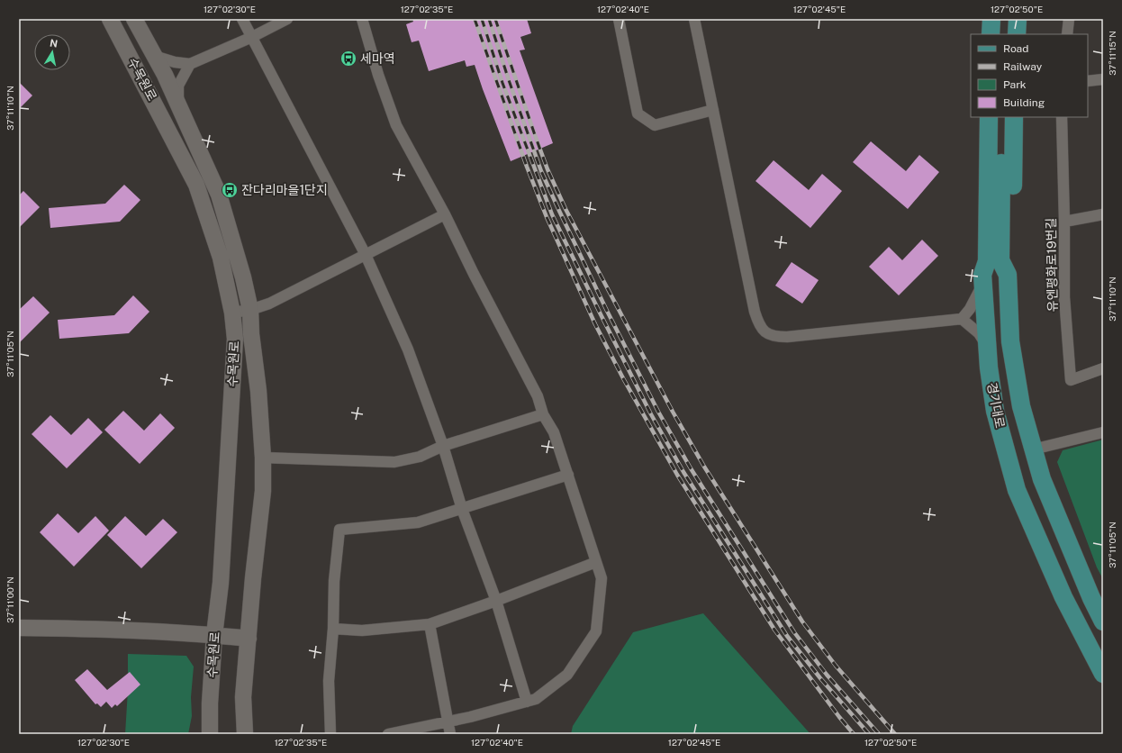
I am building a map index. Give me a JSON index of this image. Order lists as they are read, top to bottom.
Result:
{
  "streets": {
    "main road": ["경기대로"],
    "street": ["수목원로", "유엔평화로19번길"]
  },
  "places": {
    "bus stop": ["세마역", "잔다리마을1단지"]
  },
  "legend": [
    "Road",
    "Railway",
    "Park",
    "Building"
  ],
  "north": "top",
  "coordinates": [
    "127°02'30\"E",
    "127°02'35\"E",
    "127°02'40\"E",
    "127°02'45\"E",
    "127°02'50\"E",
    "37°11'15\"N",
    "37°11'10\"N",
    "37°11'05\"N",
    "37°11'00\"N"
  ]
}
